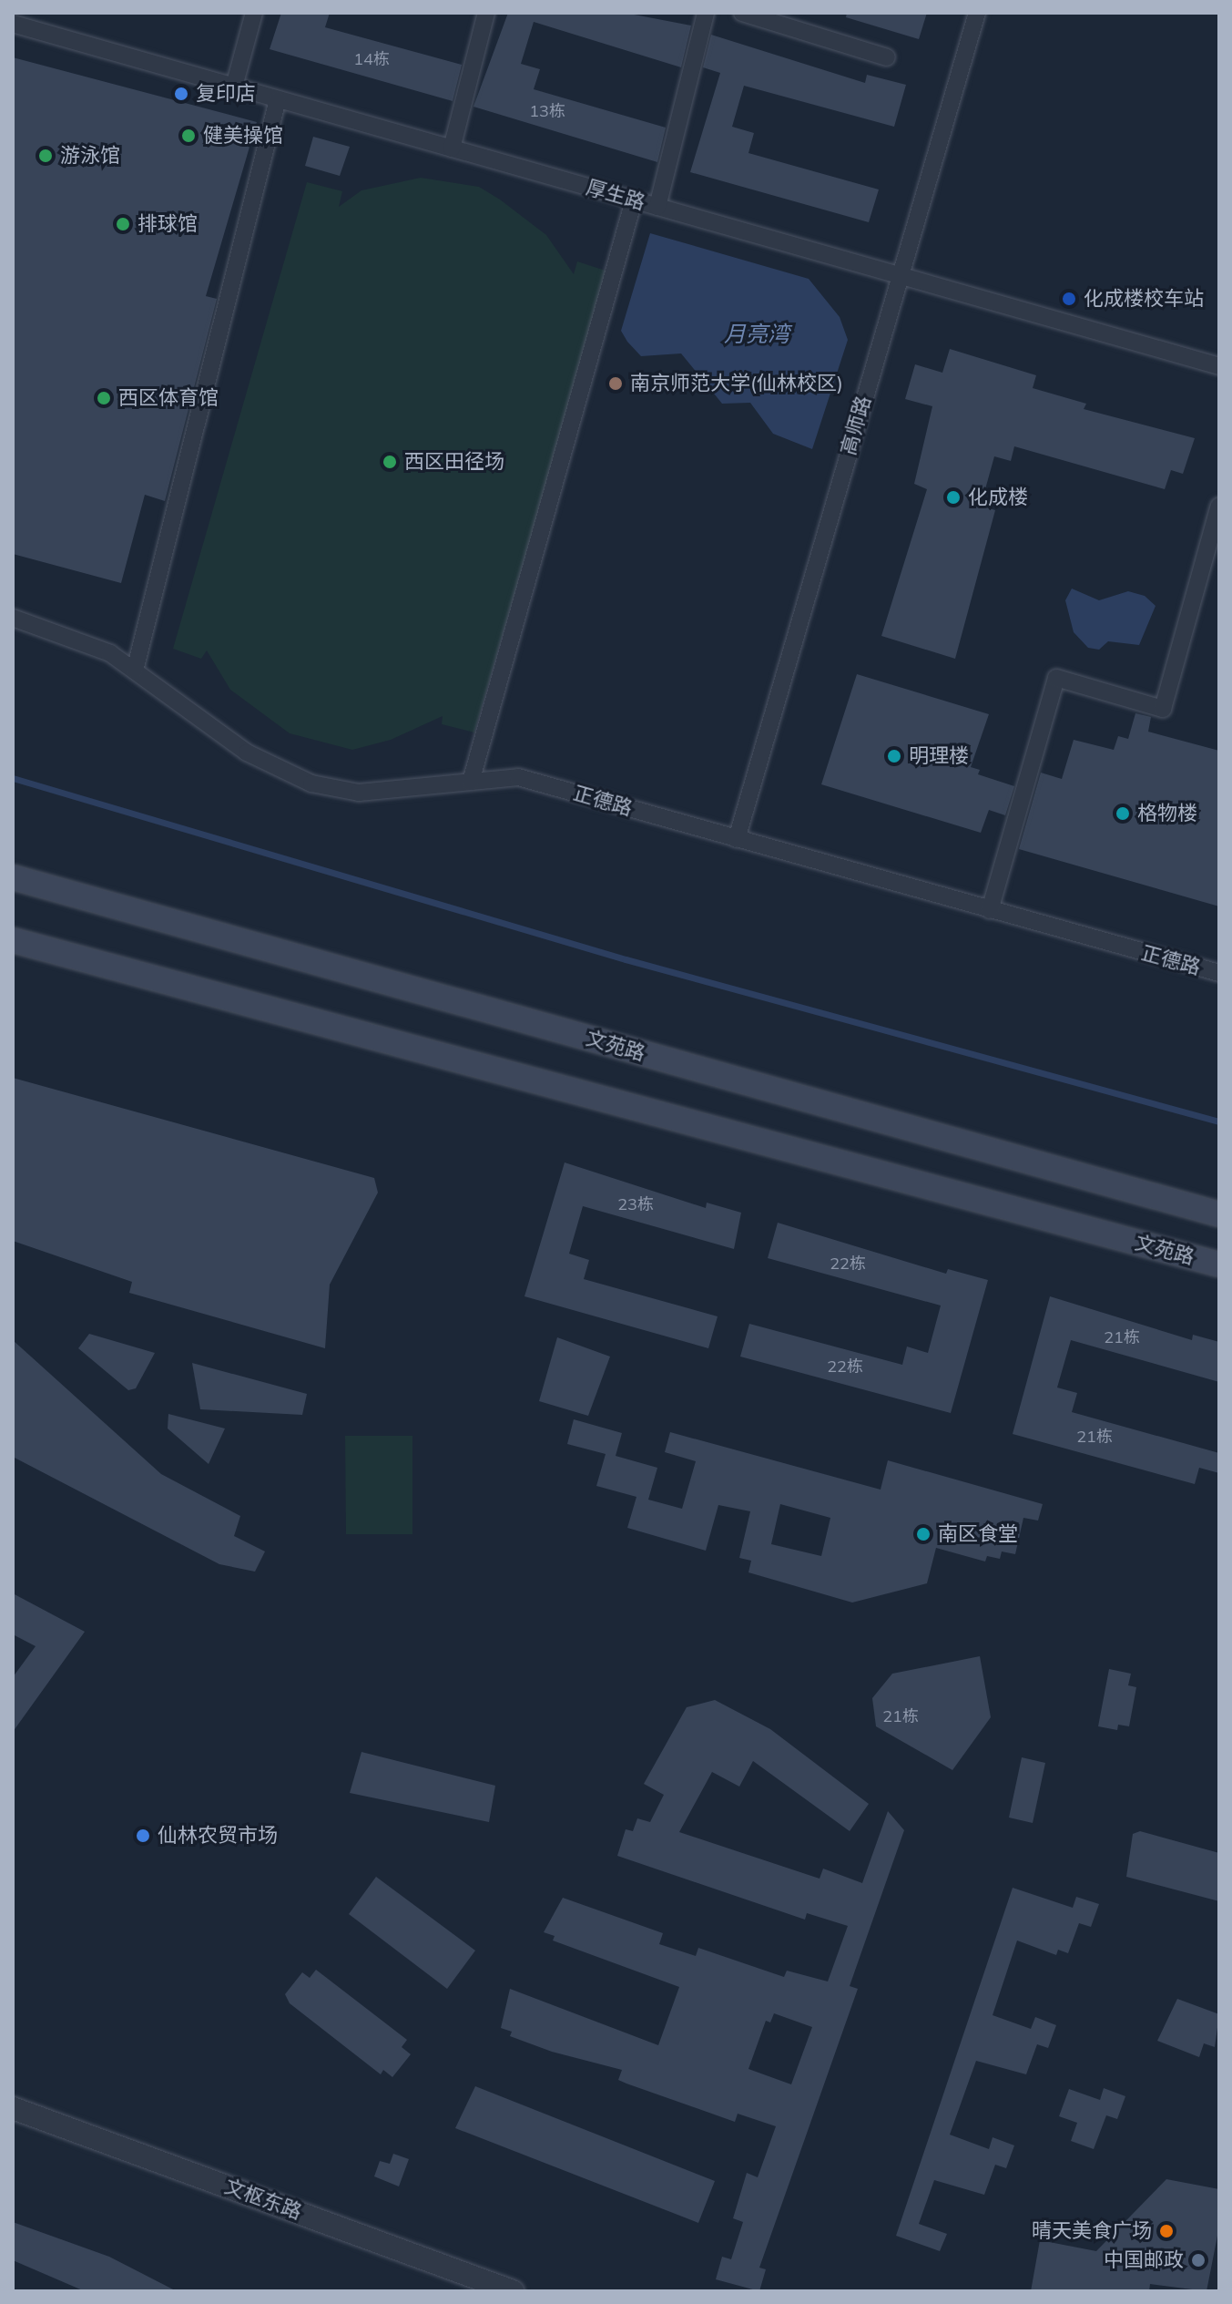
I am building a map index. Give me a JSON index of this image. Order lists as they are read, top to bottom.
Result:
{
  "streets": {
    "main road": ["文苑路"],
    "street": [
      "厚生路",
      "高师路",
      "正德路",
      "文枢东路"
    ]
  },
  "crossings": [
    ["厚生路", "高师路"],
    ["高师路", "正德路"]
  ],
  "water": ["月亮湾"],
  "places": [
    "复印店",
    "健美操馆",
    "游泳馆",
    "排球馆",
    "化成楼校车站",
    "南京师范大学(仙林校区)",
    "西区体育馆",
    "西区田径场",
    "化成楼",
    "明理楼",
    "格物楼",
    "南区食堂",
    "仙林农贸市场",
    "晴天美食广场",
    "中国邮政"
  ],
  "house_numbers": [
    "14栋",
    "13栋",
    "23栋",
    "22栋",
    "21栋",
    "22栋",
    "21栋",
    "21栋"
  ]
}
